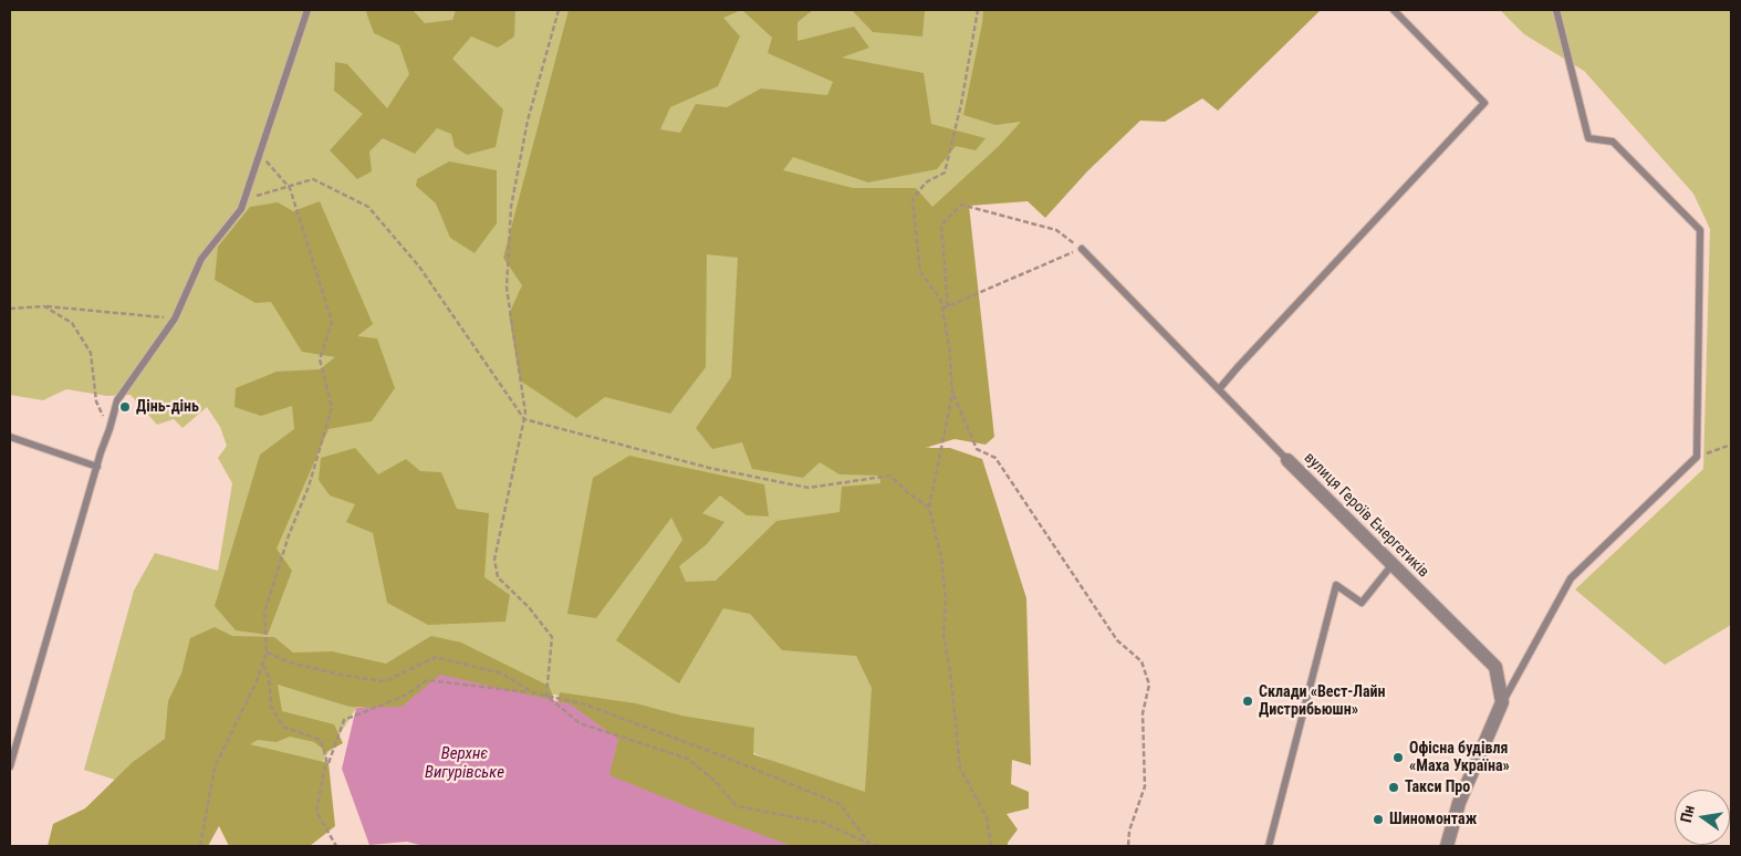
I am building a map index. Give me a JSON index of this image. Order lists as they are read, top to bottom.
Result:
{
  "streets": {
    "street": ["вулиця Героїв Енергетиків"]
  },
  "water": ["Верхнє Вигурівське"],
  "places": [
    "Дінь-дінь",
    "Склади «Вест-Лайн Дистрибьюшн»",
    "Офісна будівля «Маха Україна»",
    "Такси Про",
    "Шиномонтаж"
  ],
  "north": "left"
}
